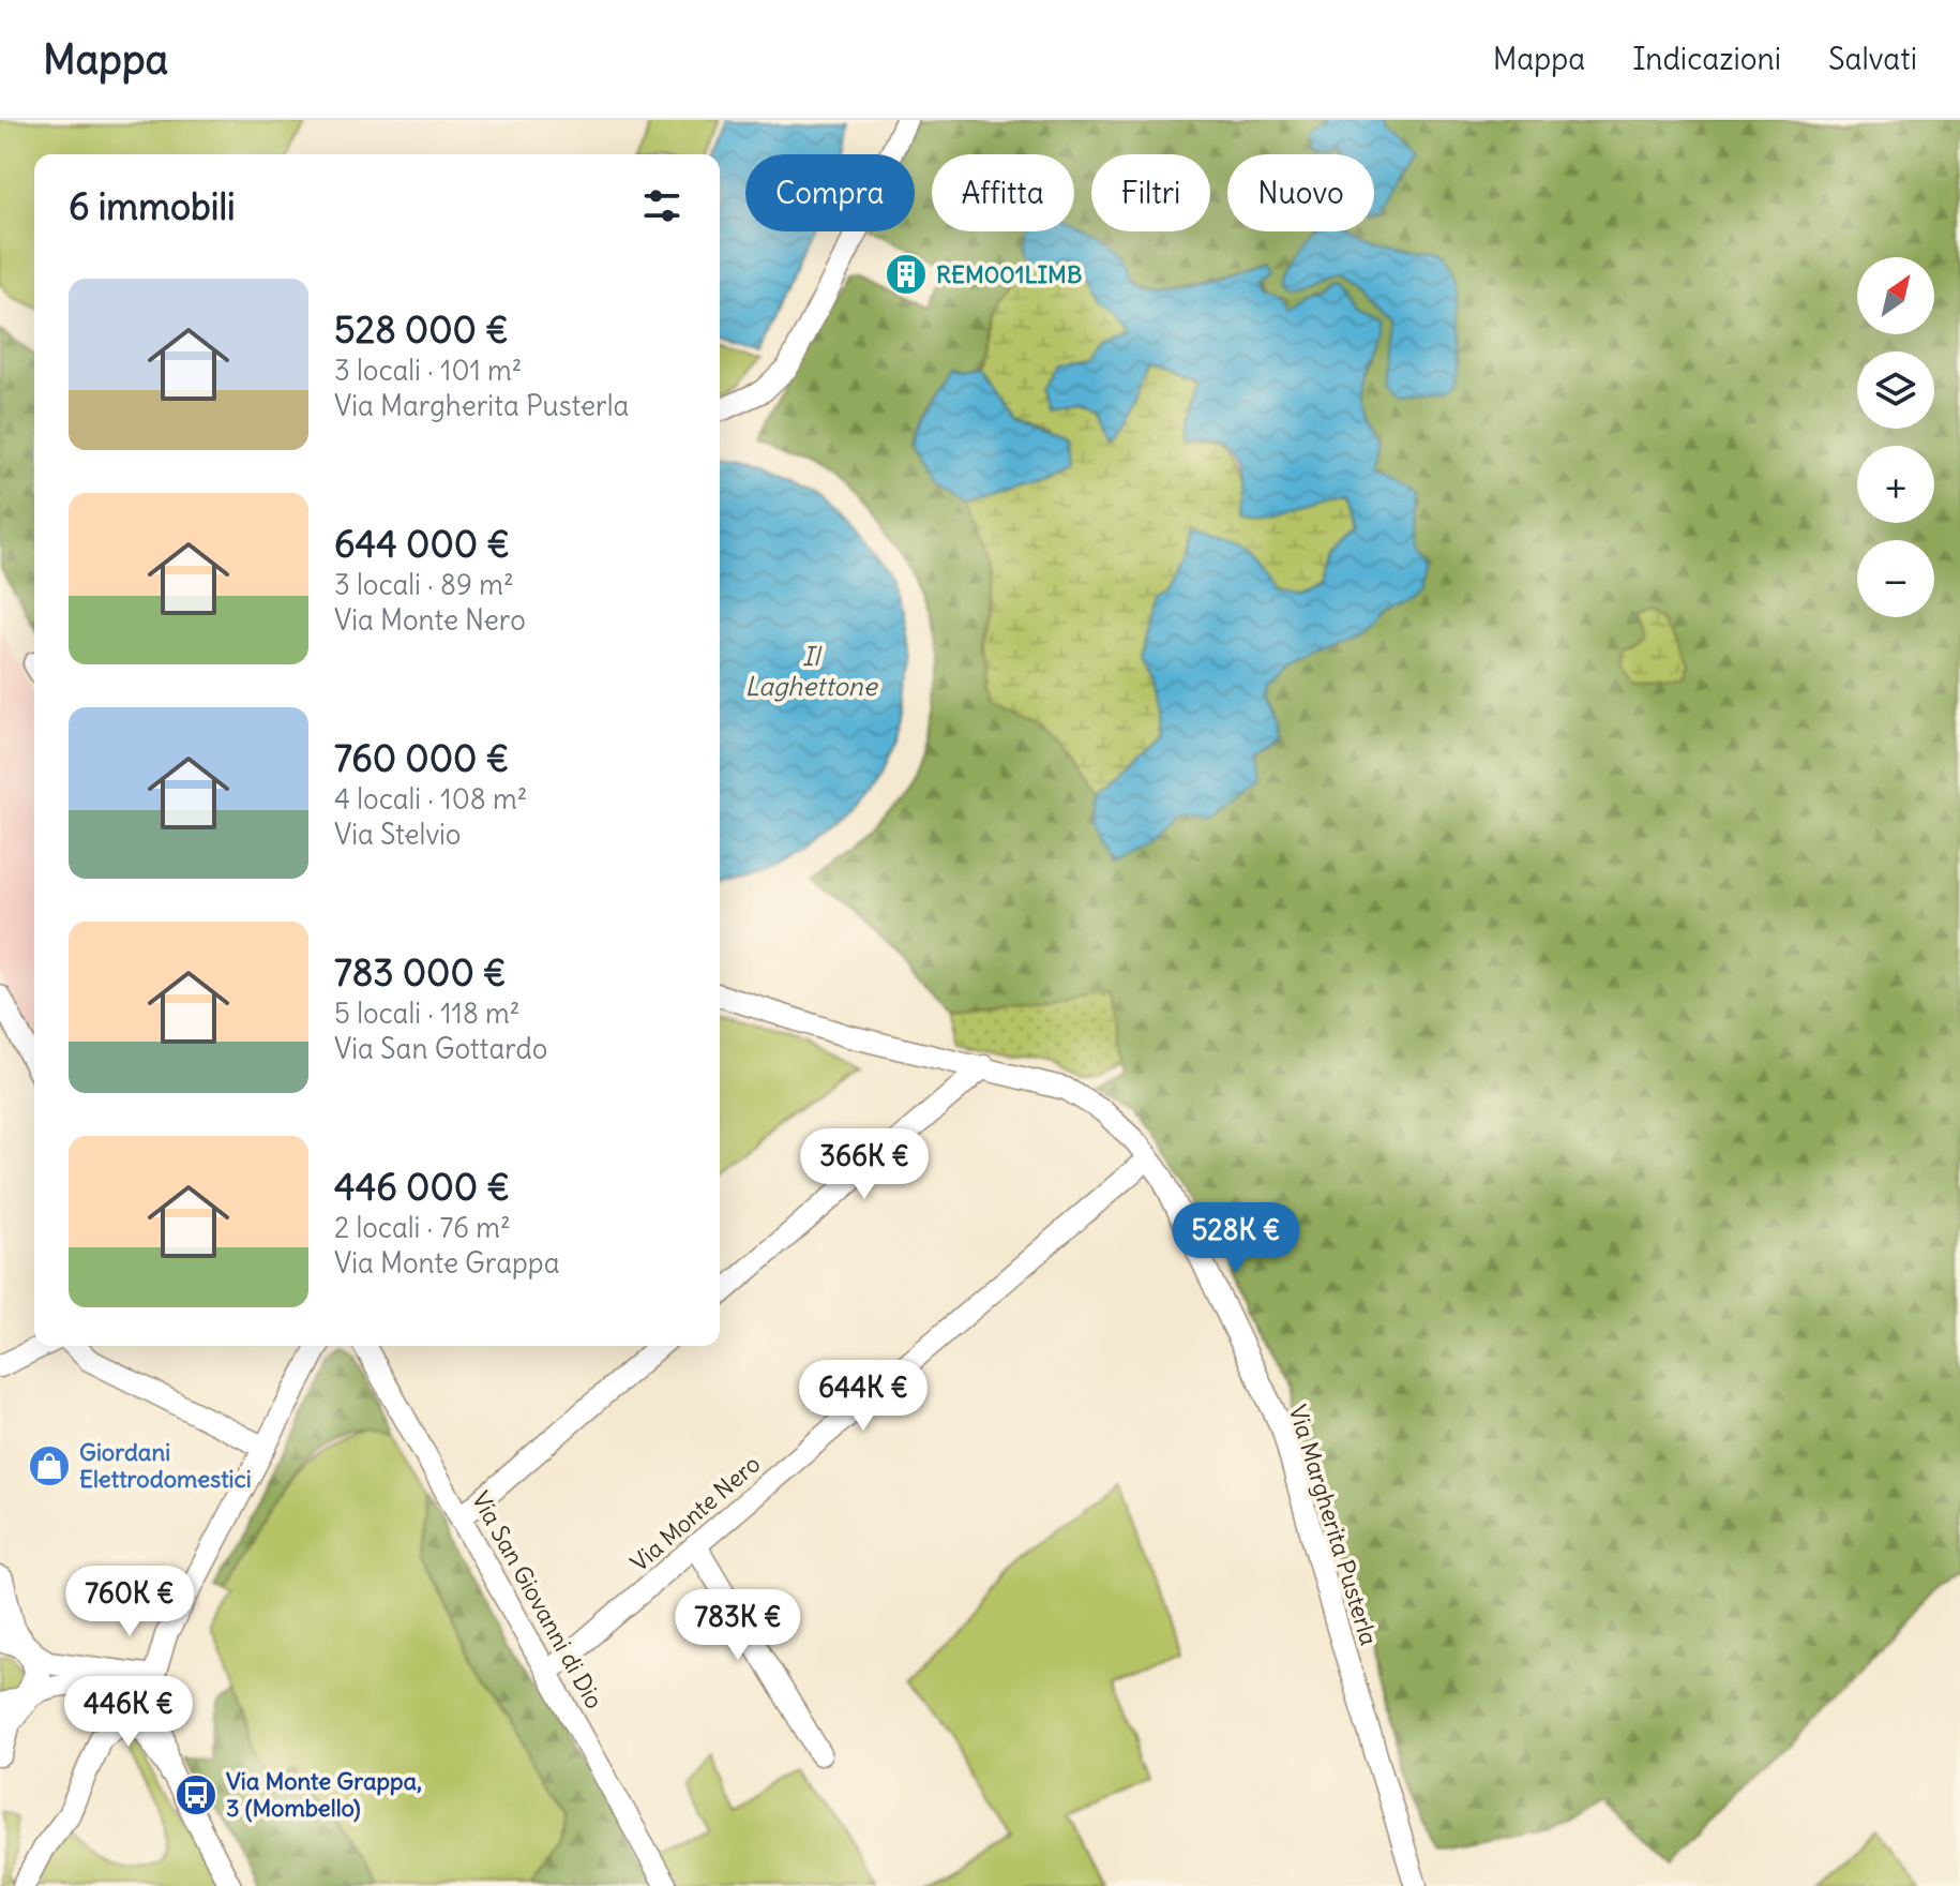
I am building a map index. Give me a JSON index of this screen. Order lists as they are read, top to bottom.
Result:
{
  "streets": {
    "street": ["Via Monte Nero", "Via Margherita Pusterla", "Via San Giovanni di Dio"]
  },
  "crossings": [
    ["Via Monte Nero", "Via Margherita Pusterla"],
    ["Via Monte Nero", "Via San Giovanni di Dio"]
  ],
  "water": ["Il Laghettone"],
  "places": {
    "building": ["REM001LIMB"],
    "shop": ["Giordani Elettrodomestici"],
    "bus stop": ["Via Monte Grappa, 3 (Mombello)"]
  },
  "north": "top right",
  "page": {
    "header": "Mappa",
    "nav": ["Mappa", "Indicazioni", "Salvati"],
    "chip": [
      "Compra",
      "Affitta",
      "Filtri",
      "Nuovo"
    ],
    "heading": "6 immobili",
    "map_buttons": ["+", "−"],
    "list": [
      {
        "name": "528 000 €",
        "note": "3 locali · 101 m² · Via Margherita Pusterla"
      },
      {
        "name": "644 000 €",
        "note": "3 locali · 89 m² · Via Monte Nero"
      },
      {
        "name": "760 000 €",
        "note": "4 locali · 108 m² · Via Stelvio"
      },
      {
        "name": "783 000 €",
        "note": "5 locali · 118 m² · Via San Gottardo"
      },
      {
        "name": "446 000 €",
        "note": "2 locali · 76 m² · Via Monte Grappa"
      }
    ],
    "price": [
      "366K €",
      "528K €",
      "644K €",
      "760K €",
      "783K €",
      "446K €"
    ]
  }
}
